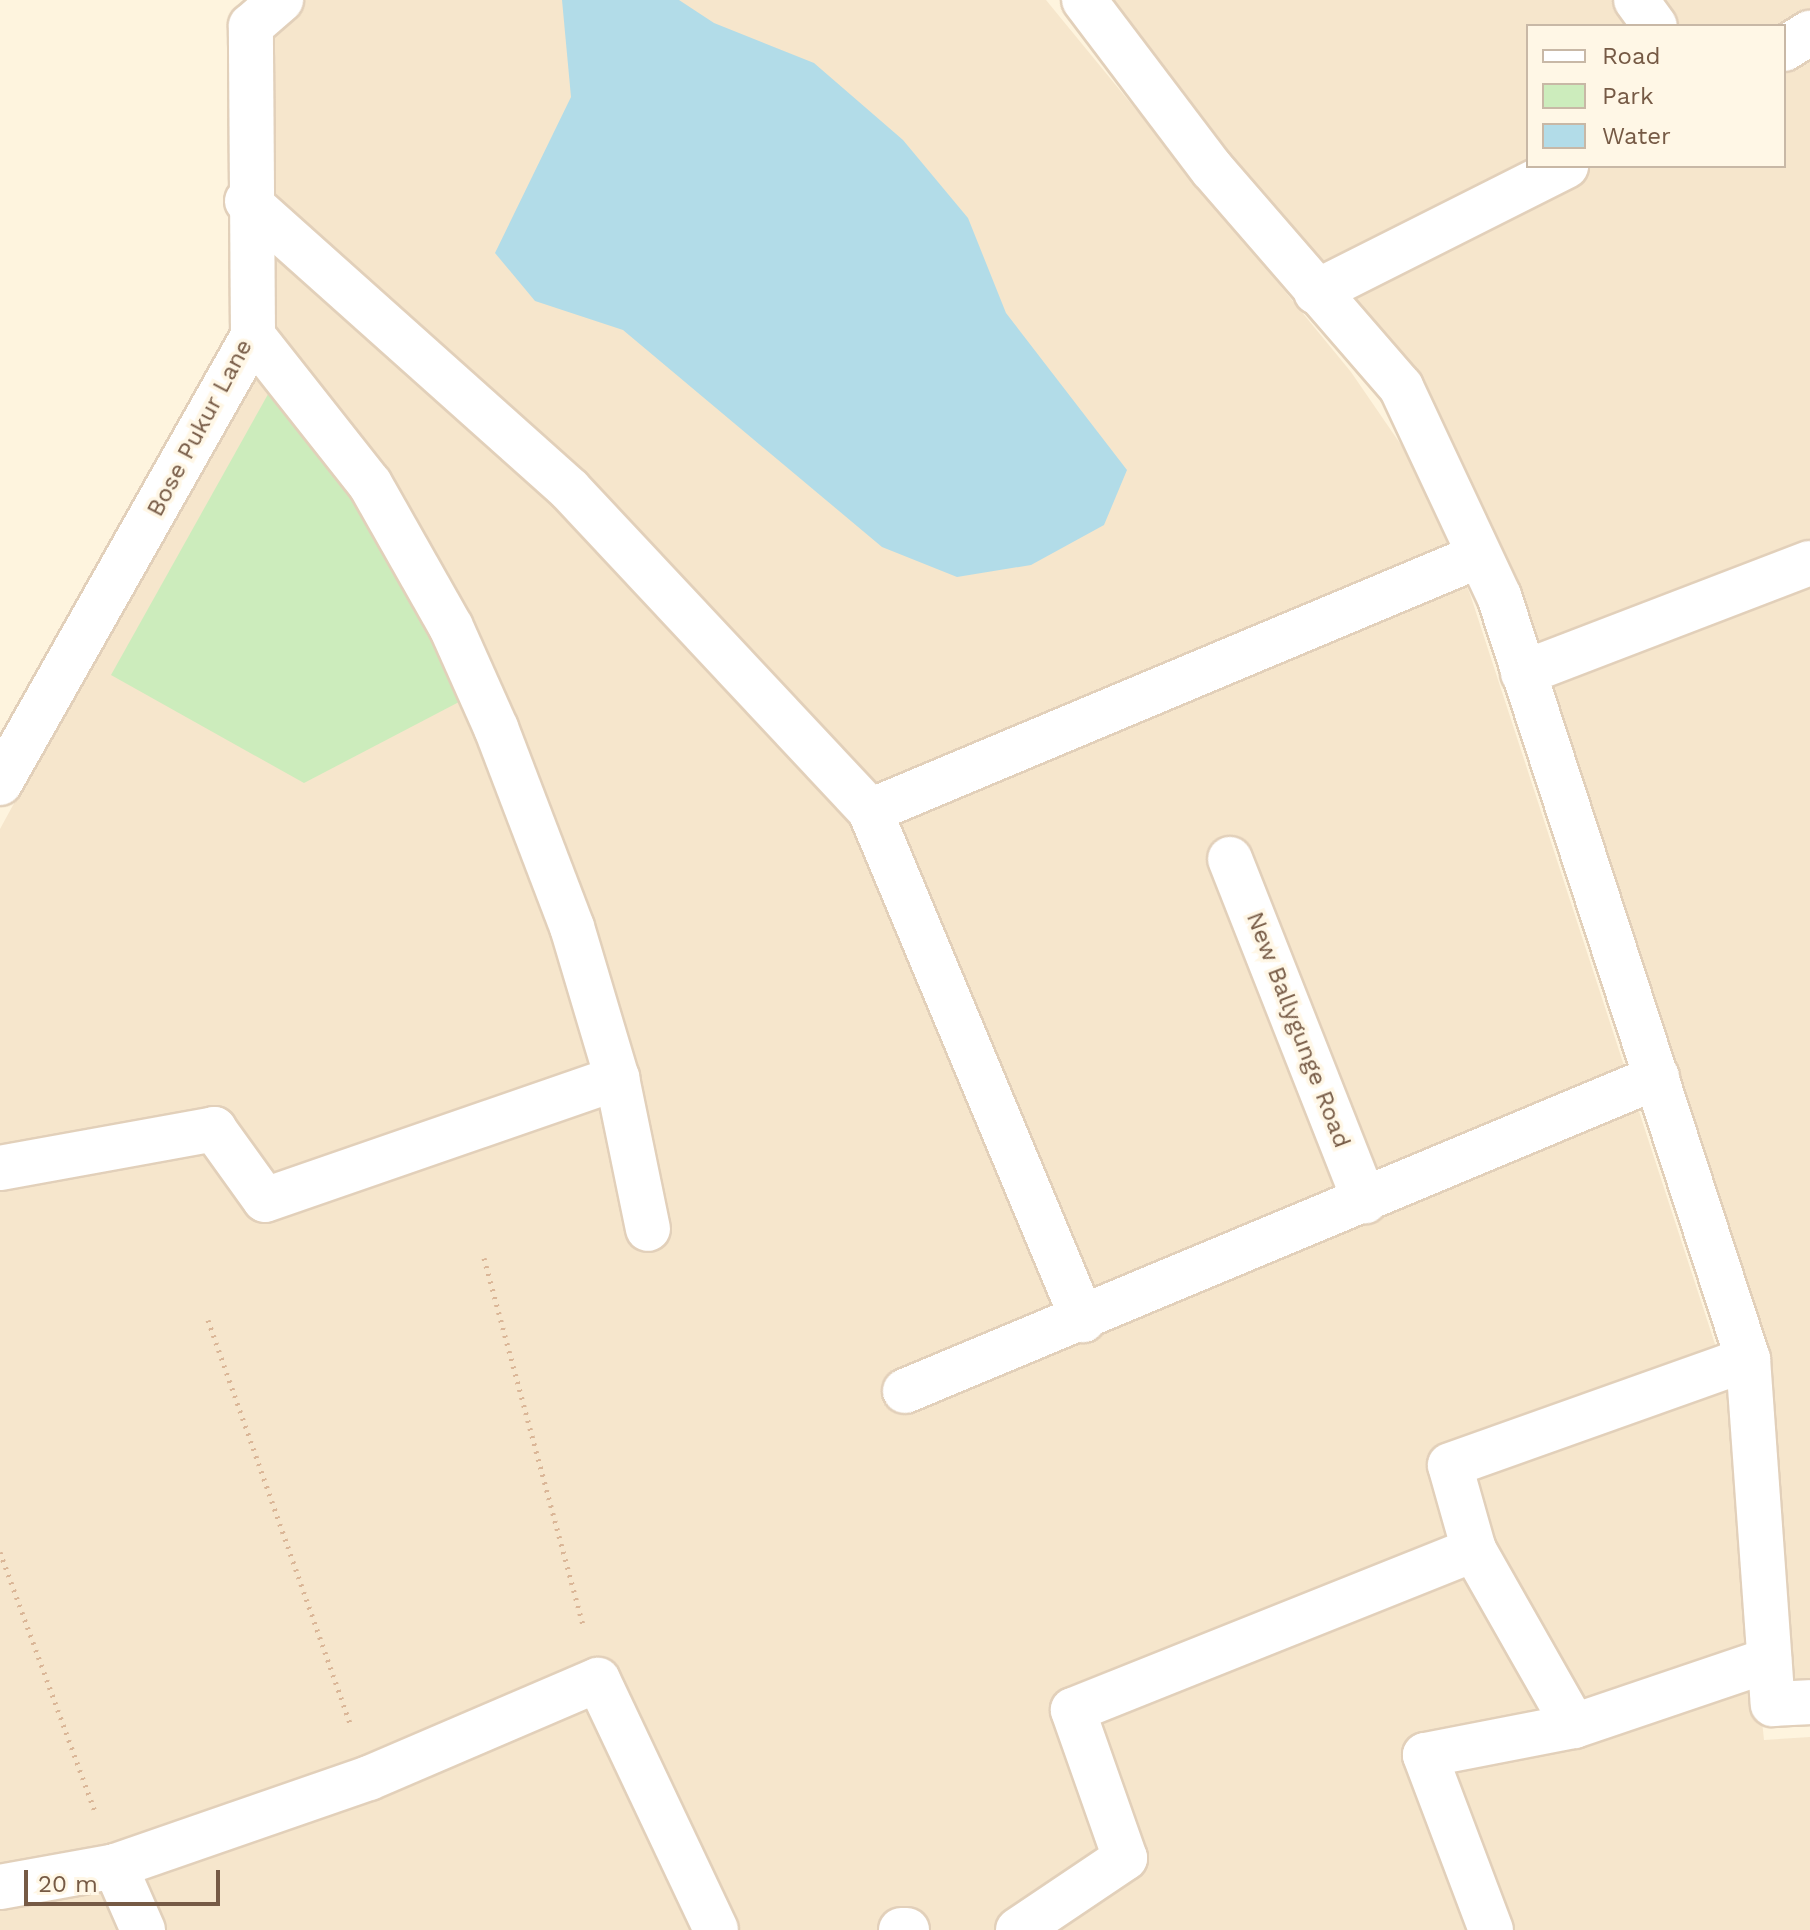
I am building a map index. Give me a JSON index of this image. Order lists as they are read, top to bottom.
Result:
{
  "streets": {
    "street": ["Bose Pukur Lane", "New Ballygunge Road"]
  },
  "legend": ["Road", "Park", "Water"],
  "scale_bar": "20 m"
}
